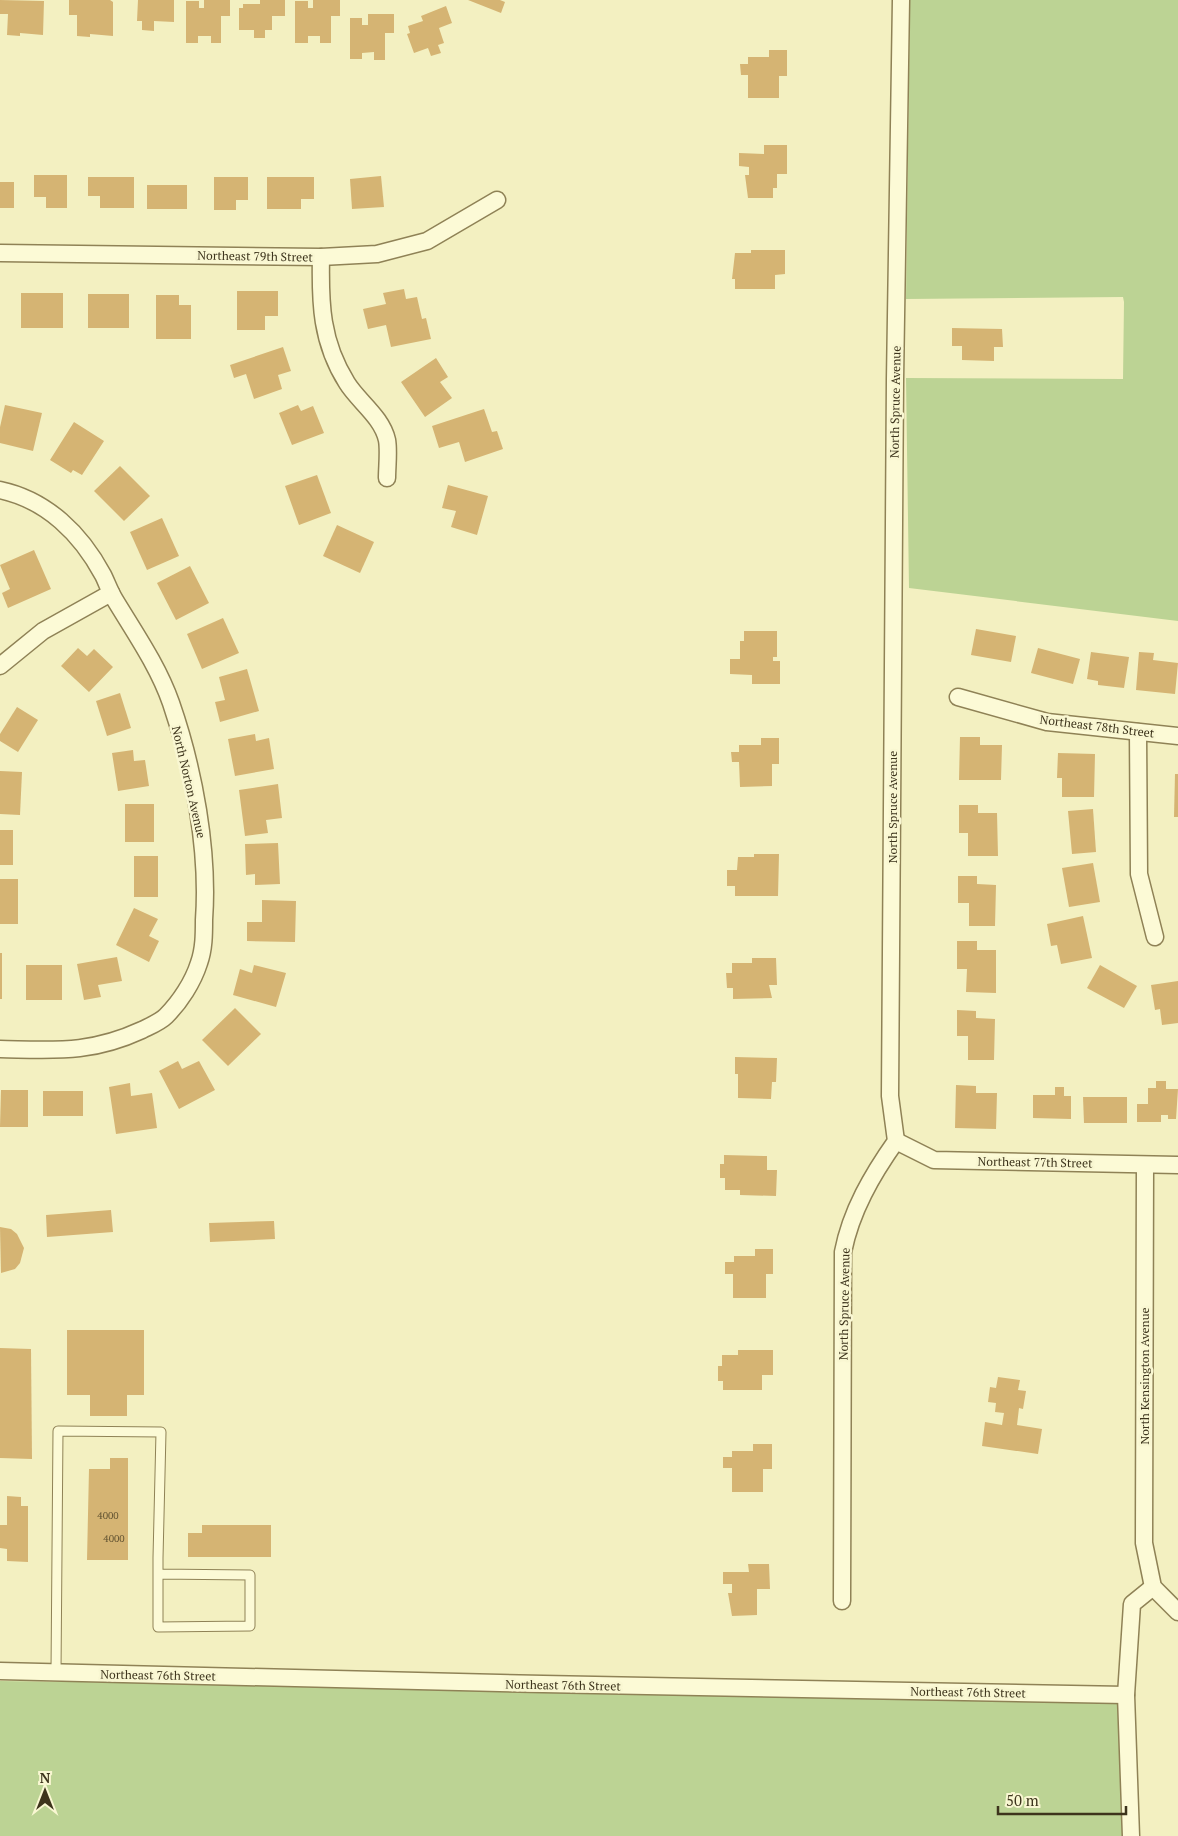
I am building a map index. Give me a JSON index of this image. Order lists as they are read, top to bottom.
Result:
{
  "streets": {
    "street": [
      "Northeast 79th Street",
      "North Spruce Avenue",
      "Northeast 78th Street",
      "North Norton Avenue",
      "Northeast 77th Street",
      "North Kensington Avenue",
      "Northeast 76th Street"
    ]
  },
  "crossings": [
    ["North Spruce Avenue", "Northeast 77th Street"],
    ["Northeast 77th Street", "North Kensington Avenue"]
  ],
  "house_numbers": ["4000", "4000"],
  "scale_bar": "50 m",
  "north": "top"
}
